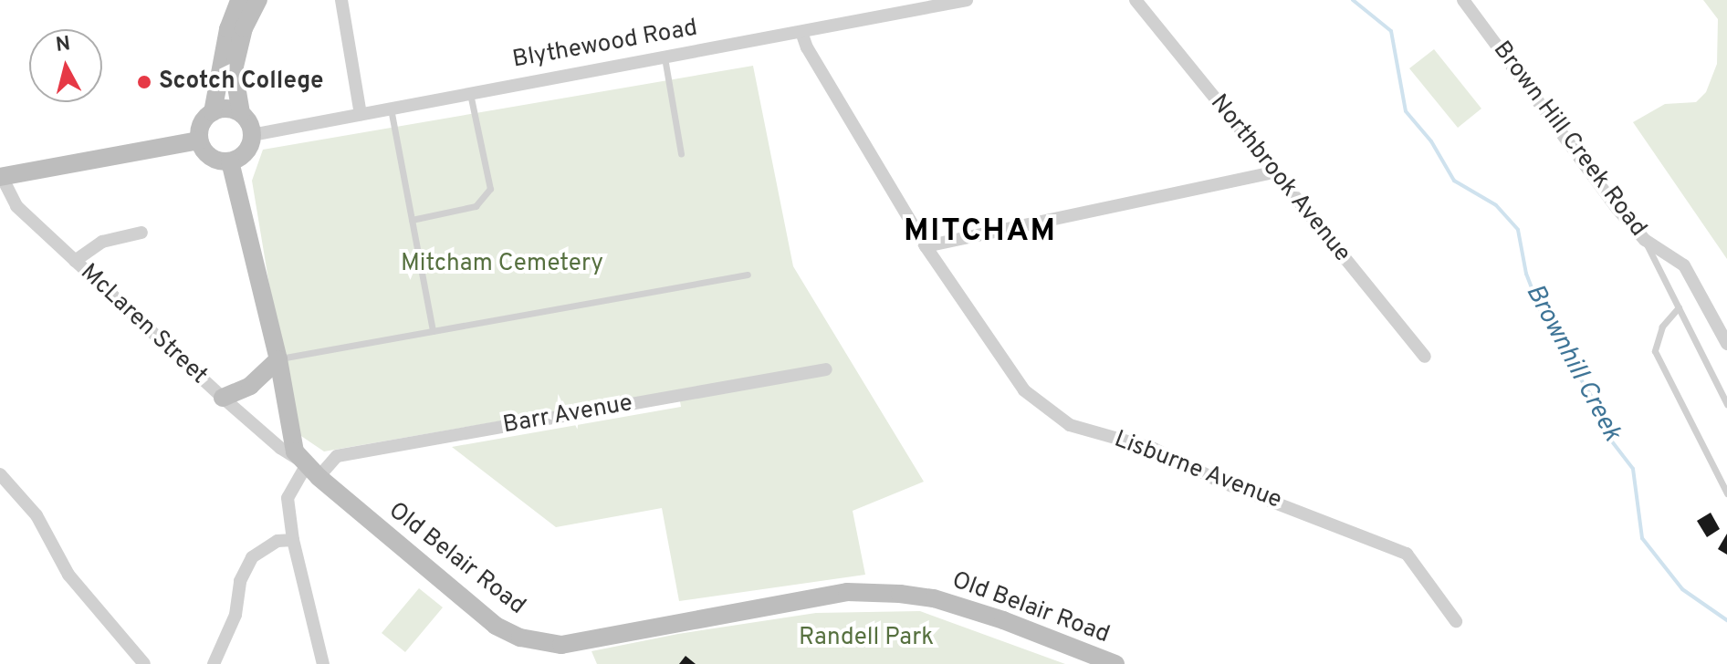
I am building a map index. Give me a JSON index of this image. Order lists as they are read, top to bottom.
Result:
{
  "streets": {
    "main road": ["Old Belair Road"],
    "street": [
      "Blythewood Road",
      "Brown Hill Creek Road",
      "Northbrook Avenue",
      "McLaren Street",
      "Barr Avenue",
      "Lisburne Avenue"
    ]
  },
  "crossings": [
    ["Blythewood Road", "Lisburne Avenue"],
    ["McLaren Street", "Barr Avenue"],
    ["McLaren Street", "Old Belair Road"],
    ["Barr Avenue", "Old Belair Road"]
  ],
  "districts": ["MITCHAM"],
  "water": ["Brownhill Creek"],
  "parks": ["Mitcham Cemetery", "Randell Park"],
  "places": ["Scotch College"],
  "north": "top"
}
